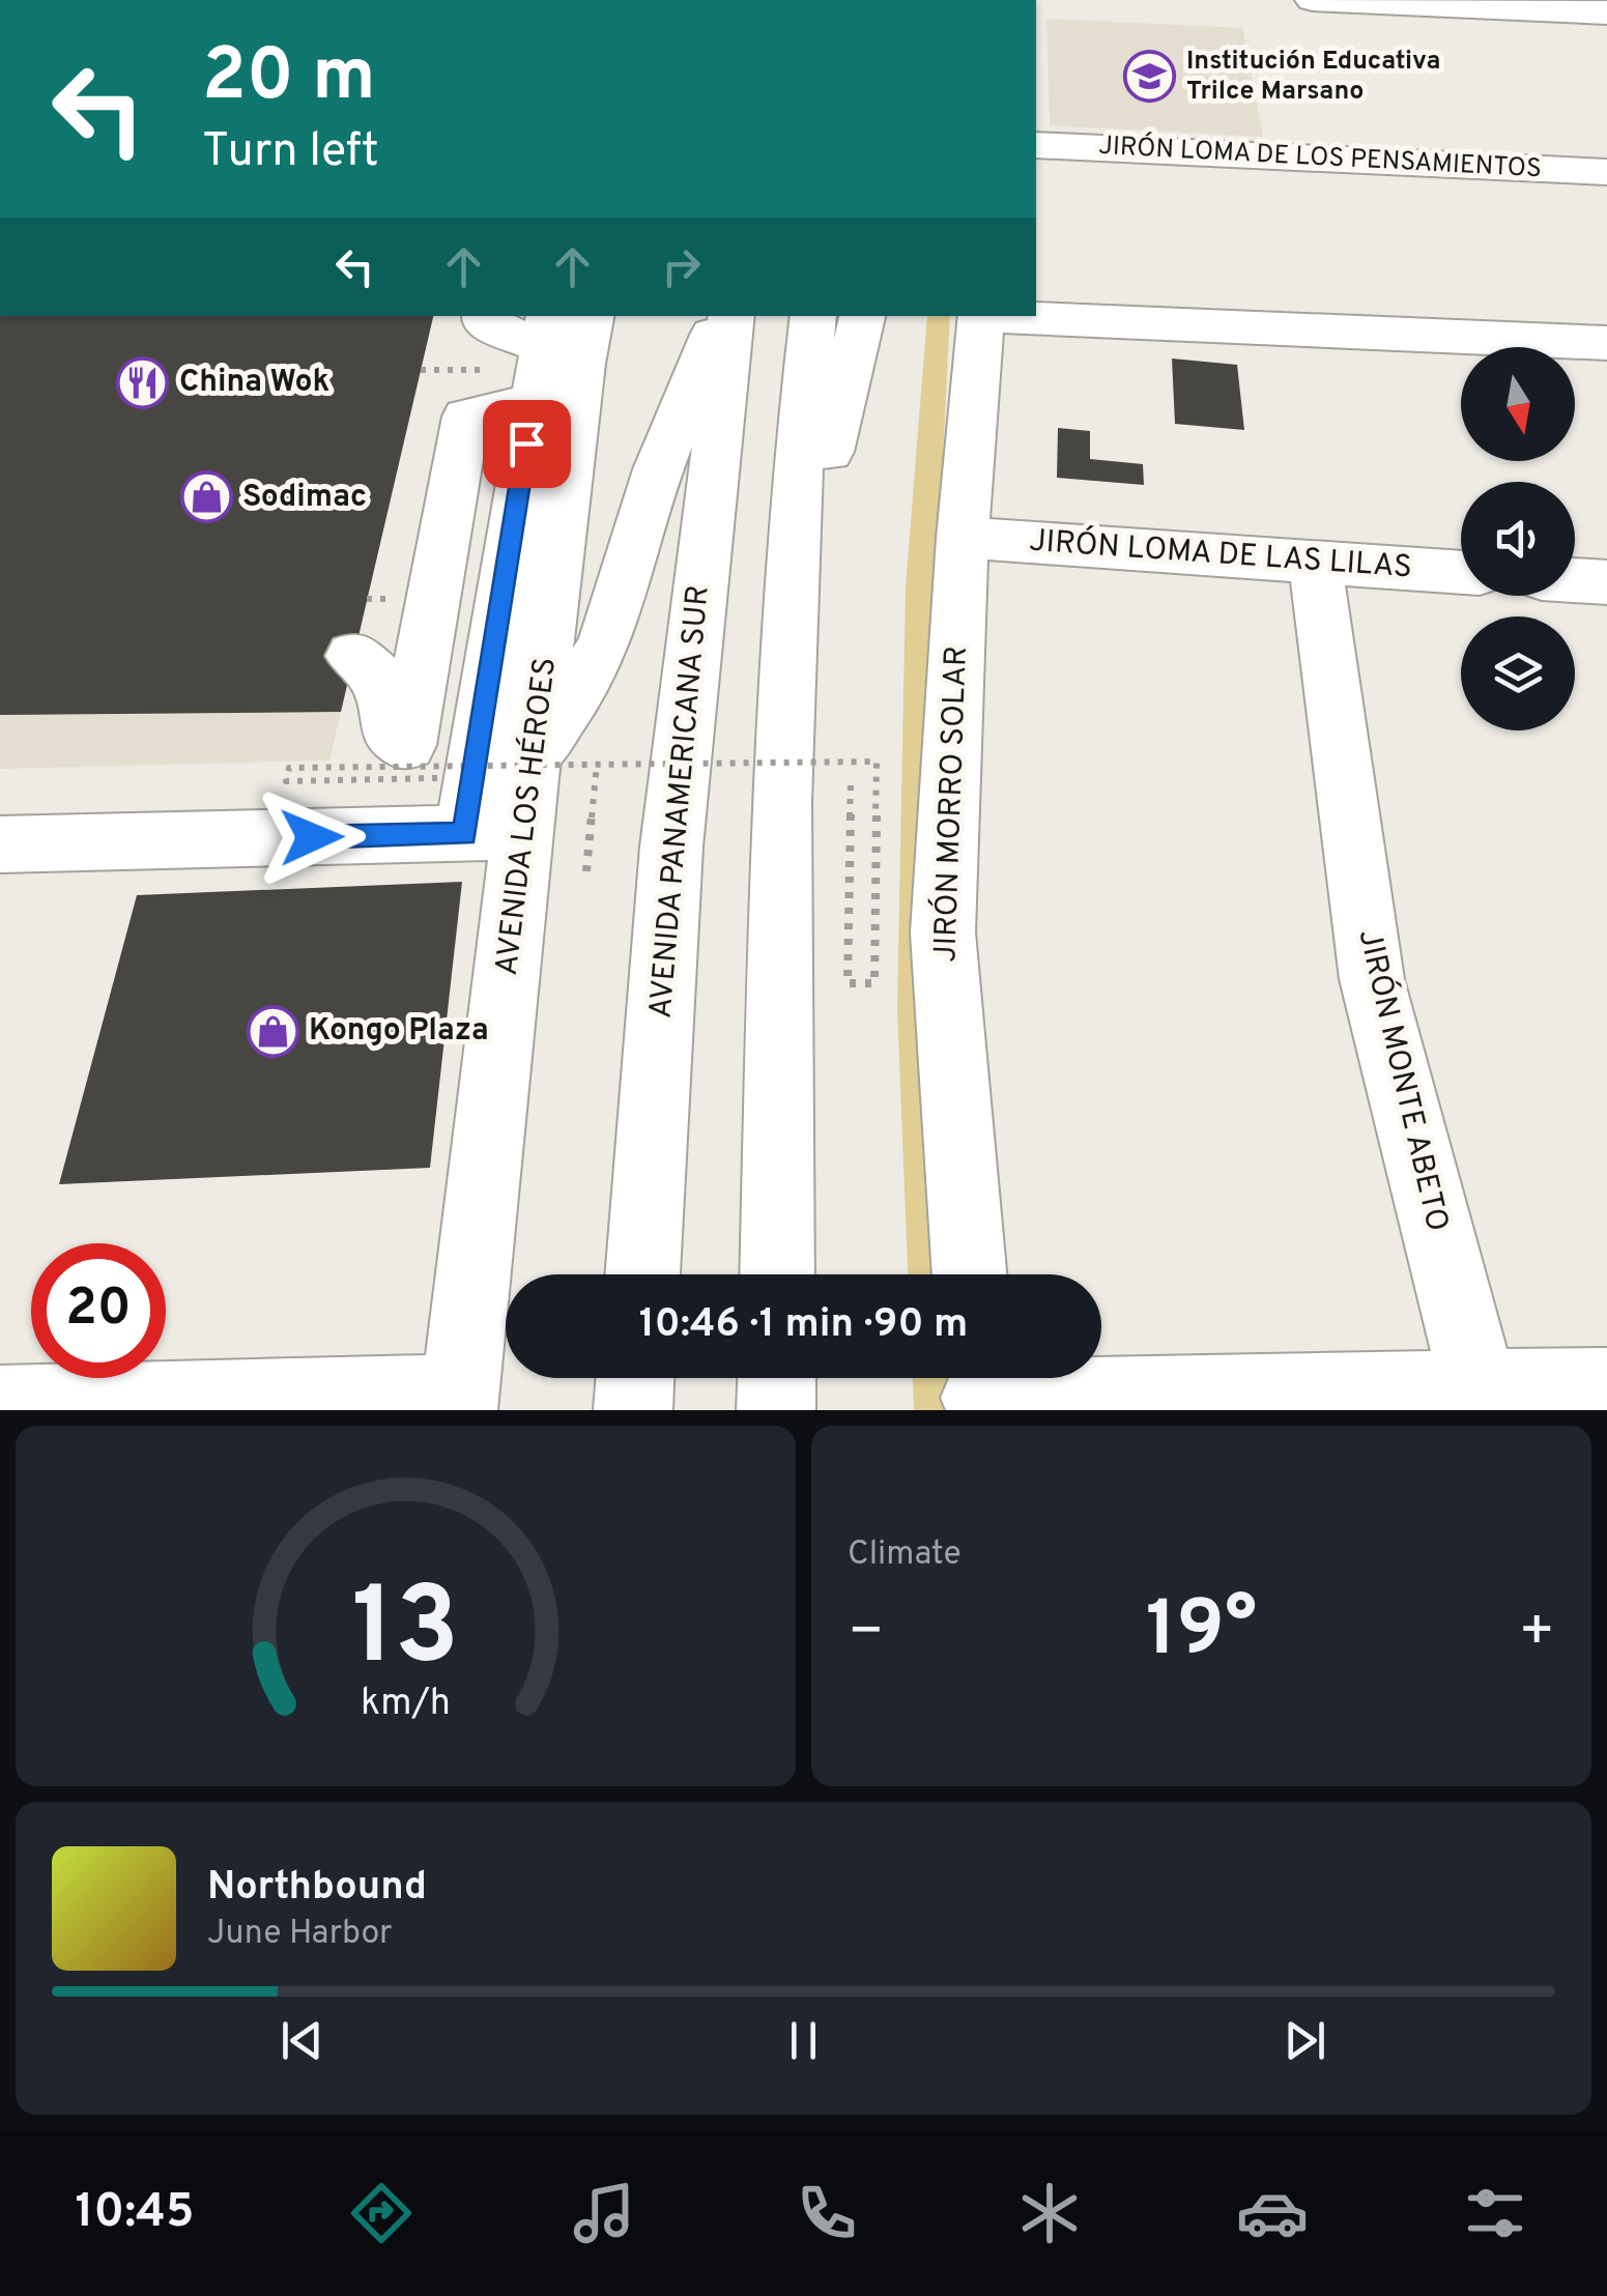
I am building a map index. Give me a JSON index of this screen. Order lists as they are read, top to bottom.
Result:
{
  "streets": {
    "main road": [
      "JIRÓN LOMA DE LOS PENSAMIENTOS",
      "JIRÓN LOMA DE LAS LILAS",
      "AVENIDA PANAMERICANA SUR",
      "JIRÓN MORRO SOLAR",
      "AVENIDA LOS HÉROES",
      "JIRÓN MONTE ABETO"
    ]
  },
  "crossings": [
    ["JIRÓN LOMA DE LAS LILAS", "JIRÓN MORRO SOLAR"],
    ["JIRÓN LOMA DE LAS LILAS", "JIRÓN MONTE ABETO"]
  ],
  "places": {
    "school or university": ["Institución Educativa Trilce Marsano"],
    "restaurant": ["China Wok"],
    "shop": ["Sodimac", "Kongo Plaza"]
  },
  "north": "bottom",
  "page": {
    "turn": ["20 m", "Turn left"],
    "limit": "20",
    "trip": "10:46 · 1 min · 90 m",
    "tile": "Climate",
    "heat": ["−", "19°", "+"],
    "song": ["Northbound", "June Harbor"],
    "tabs": "10:45",
    "gauge": ["13", "km/h"]
  }
}
